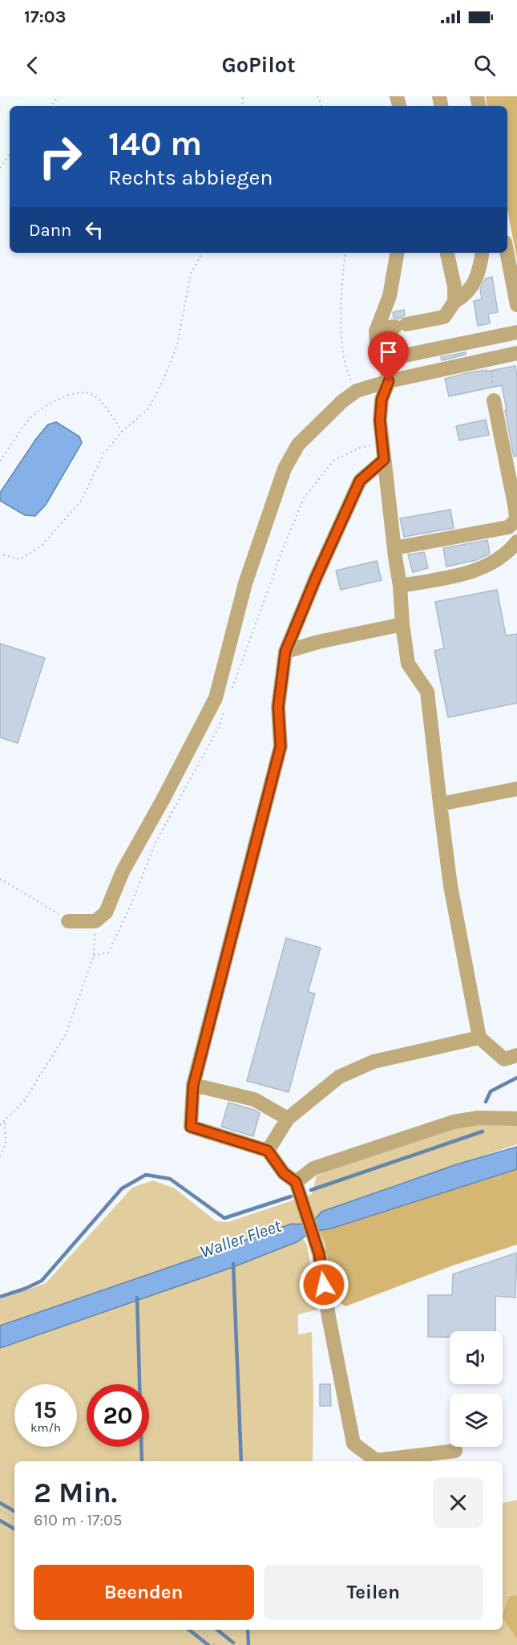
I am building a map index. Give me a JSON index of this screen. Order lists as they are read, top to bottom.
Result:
{
  "water": ["Waller Fleet"],
  "page": {
    "status": "17:03",
    "header": "GoPilot",
    "turn": ["140 m", "Rechts abbiegen"],
    "then": "Dann",
    "speed": "15 km/h",
    "limit": "20",
    "heading": ["2 Min.", "610 m · 17:05"],
    "buttons": ["Beenden", "Teilen"]
  }
}
